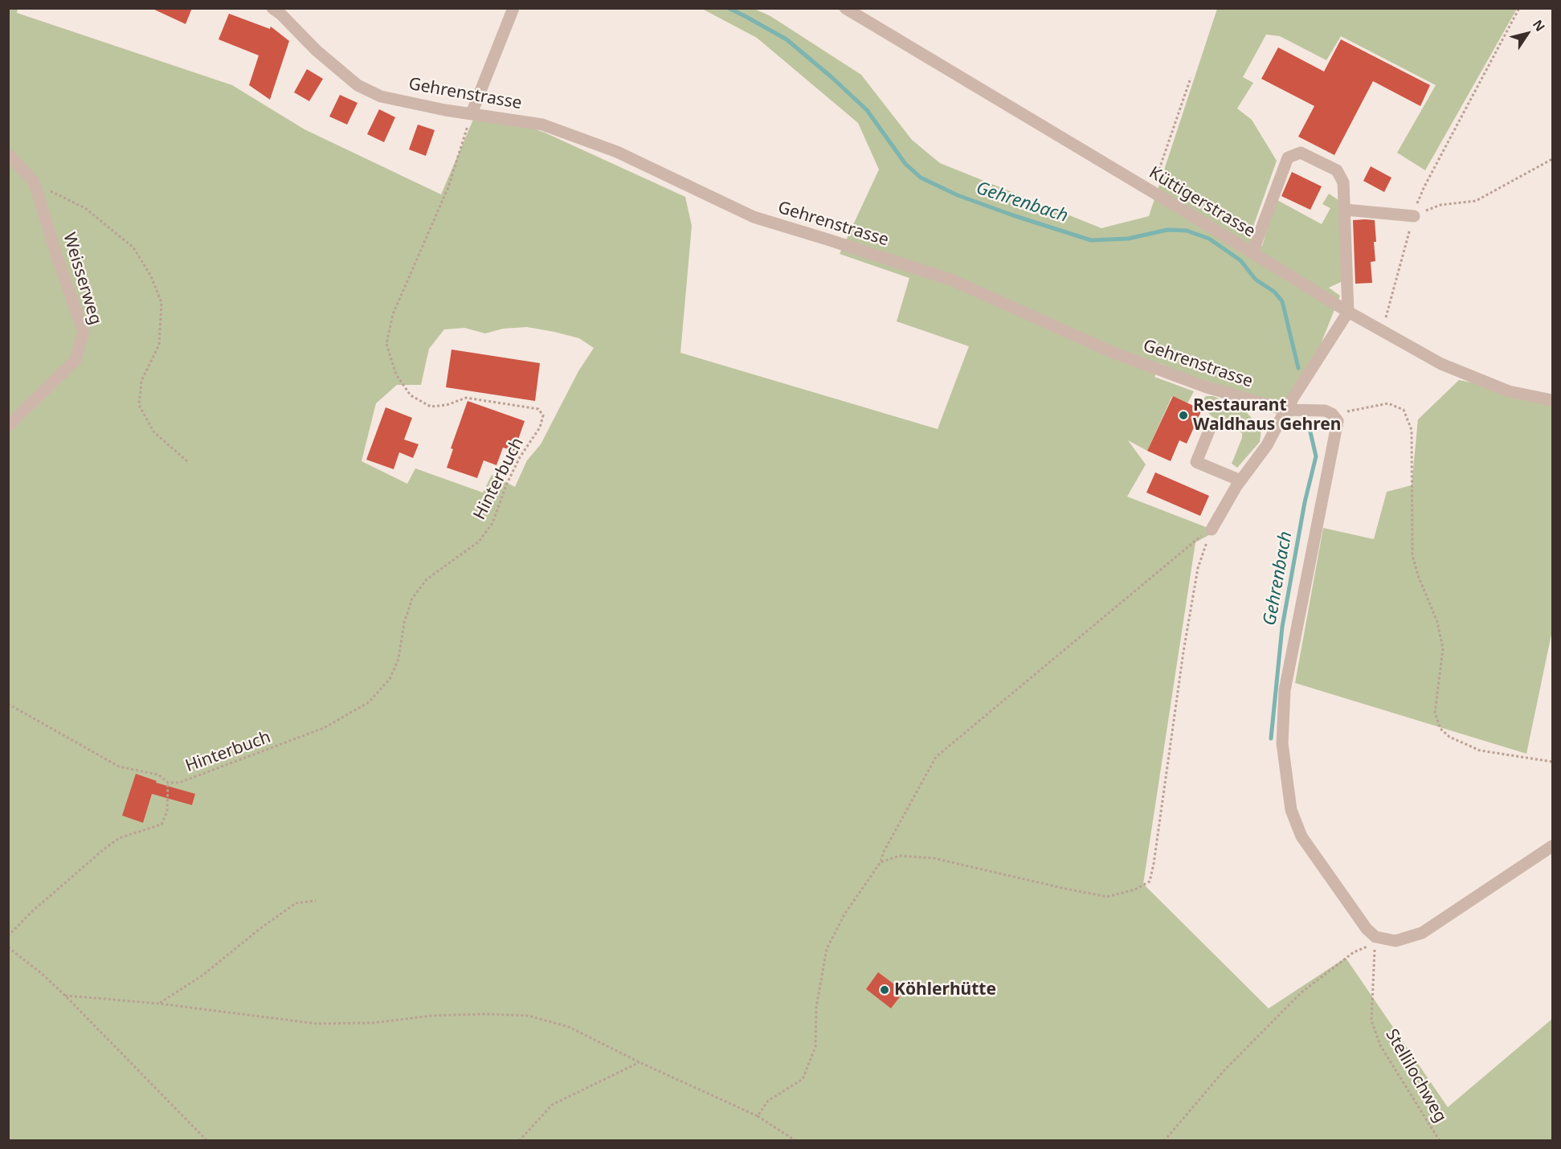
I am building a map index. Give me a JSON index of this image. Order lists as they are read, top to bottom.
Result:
{
  "streets": {
    "street": ["Gehrenstrasse", "Küttigerstrasse", "Weisserweg"],
    "path": ["Hinterbuch", "Stellilochweg"]
  },
  "crossings": [
    ["Gehrenstrasse", "Hinterbuch"]
  ],
  "water": ["Gehrenbach"],
  "places": ["Restaurant Waldhaus Gehren", "Köhlerhütte"],
  "north": "top right"
}
